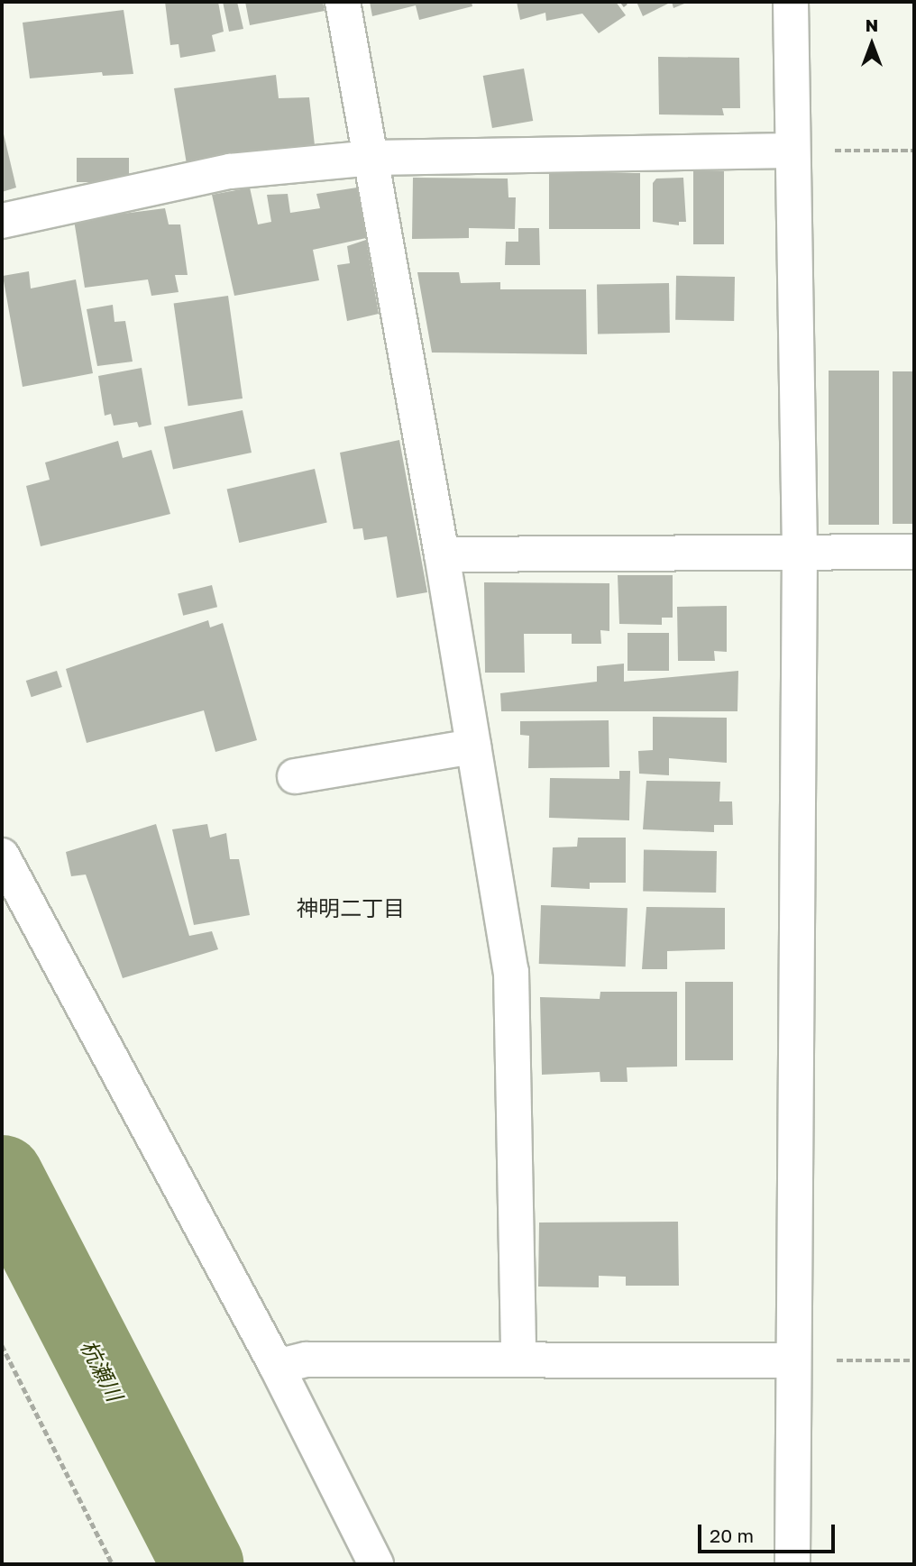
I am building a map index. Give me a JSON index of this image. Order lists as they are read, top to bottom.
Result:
{
  "districts": ["神明二丁目"],
  "water": ["杭瀬川"],
  "scale_bar": "20 m",
  "north": "top"
}
